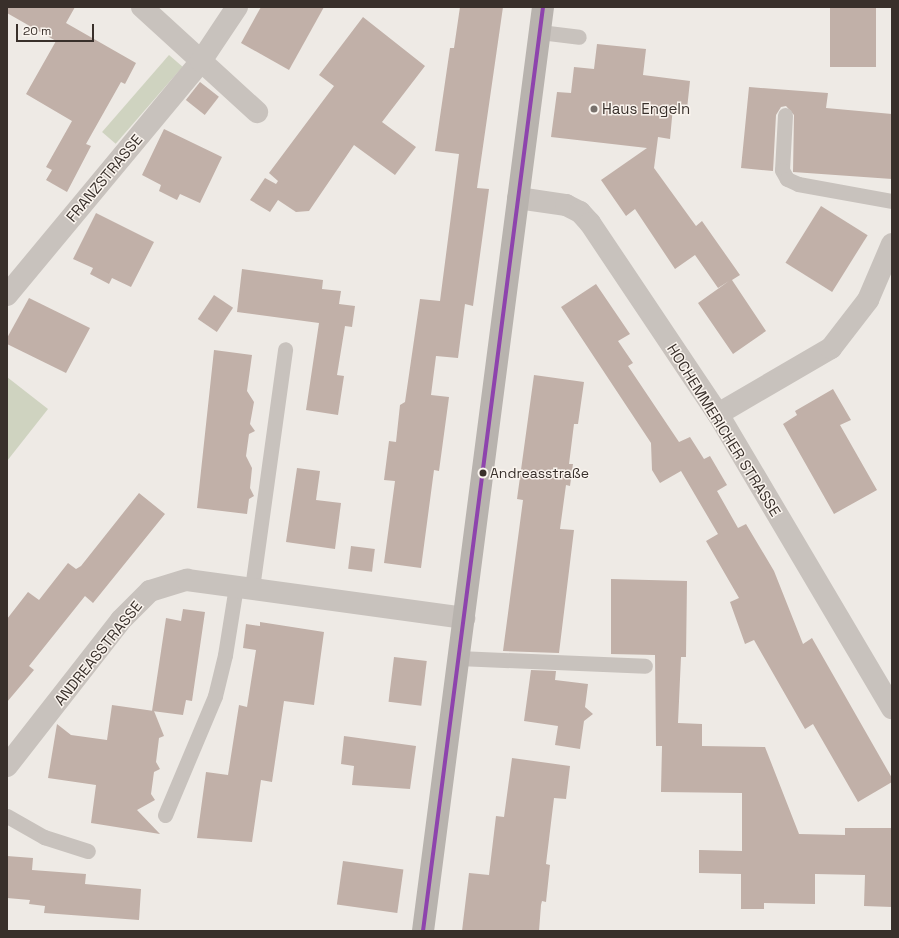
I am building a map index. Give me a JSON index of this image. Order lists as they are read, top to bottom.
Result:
{
  "streets": {
    "street": ["FRANZSTRASSE", "HOCHEMMERICHER STRASSE", "ANDREASSTRASSE"]
  },
  "places": ["Haus Engeln", "Andreasstraße"],
  "scale_bar": "20 m"
}
